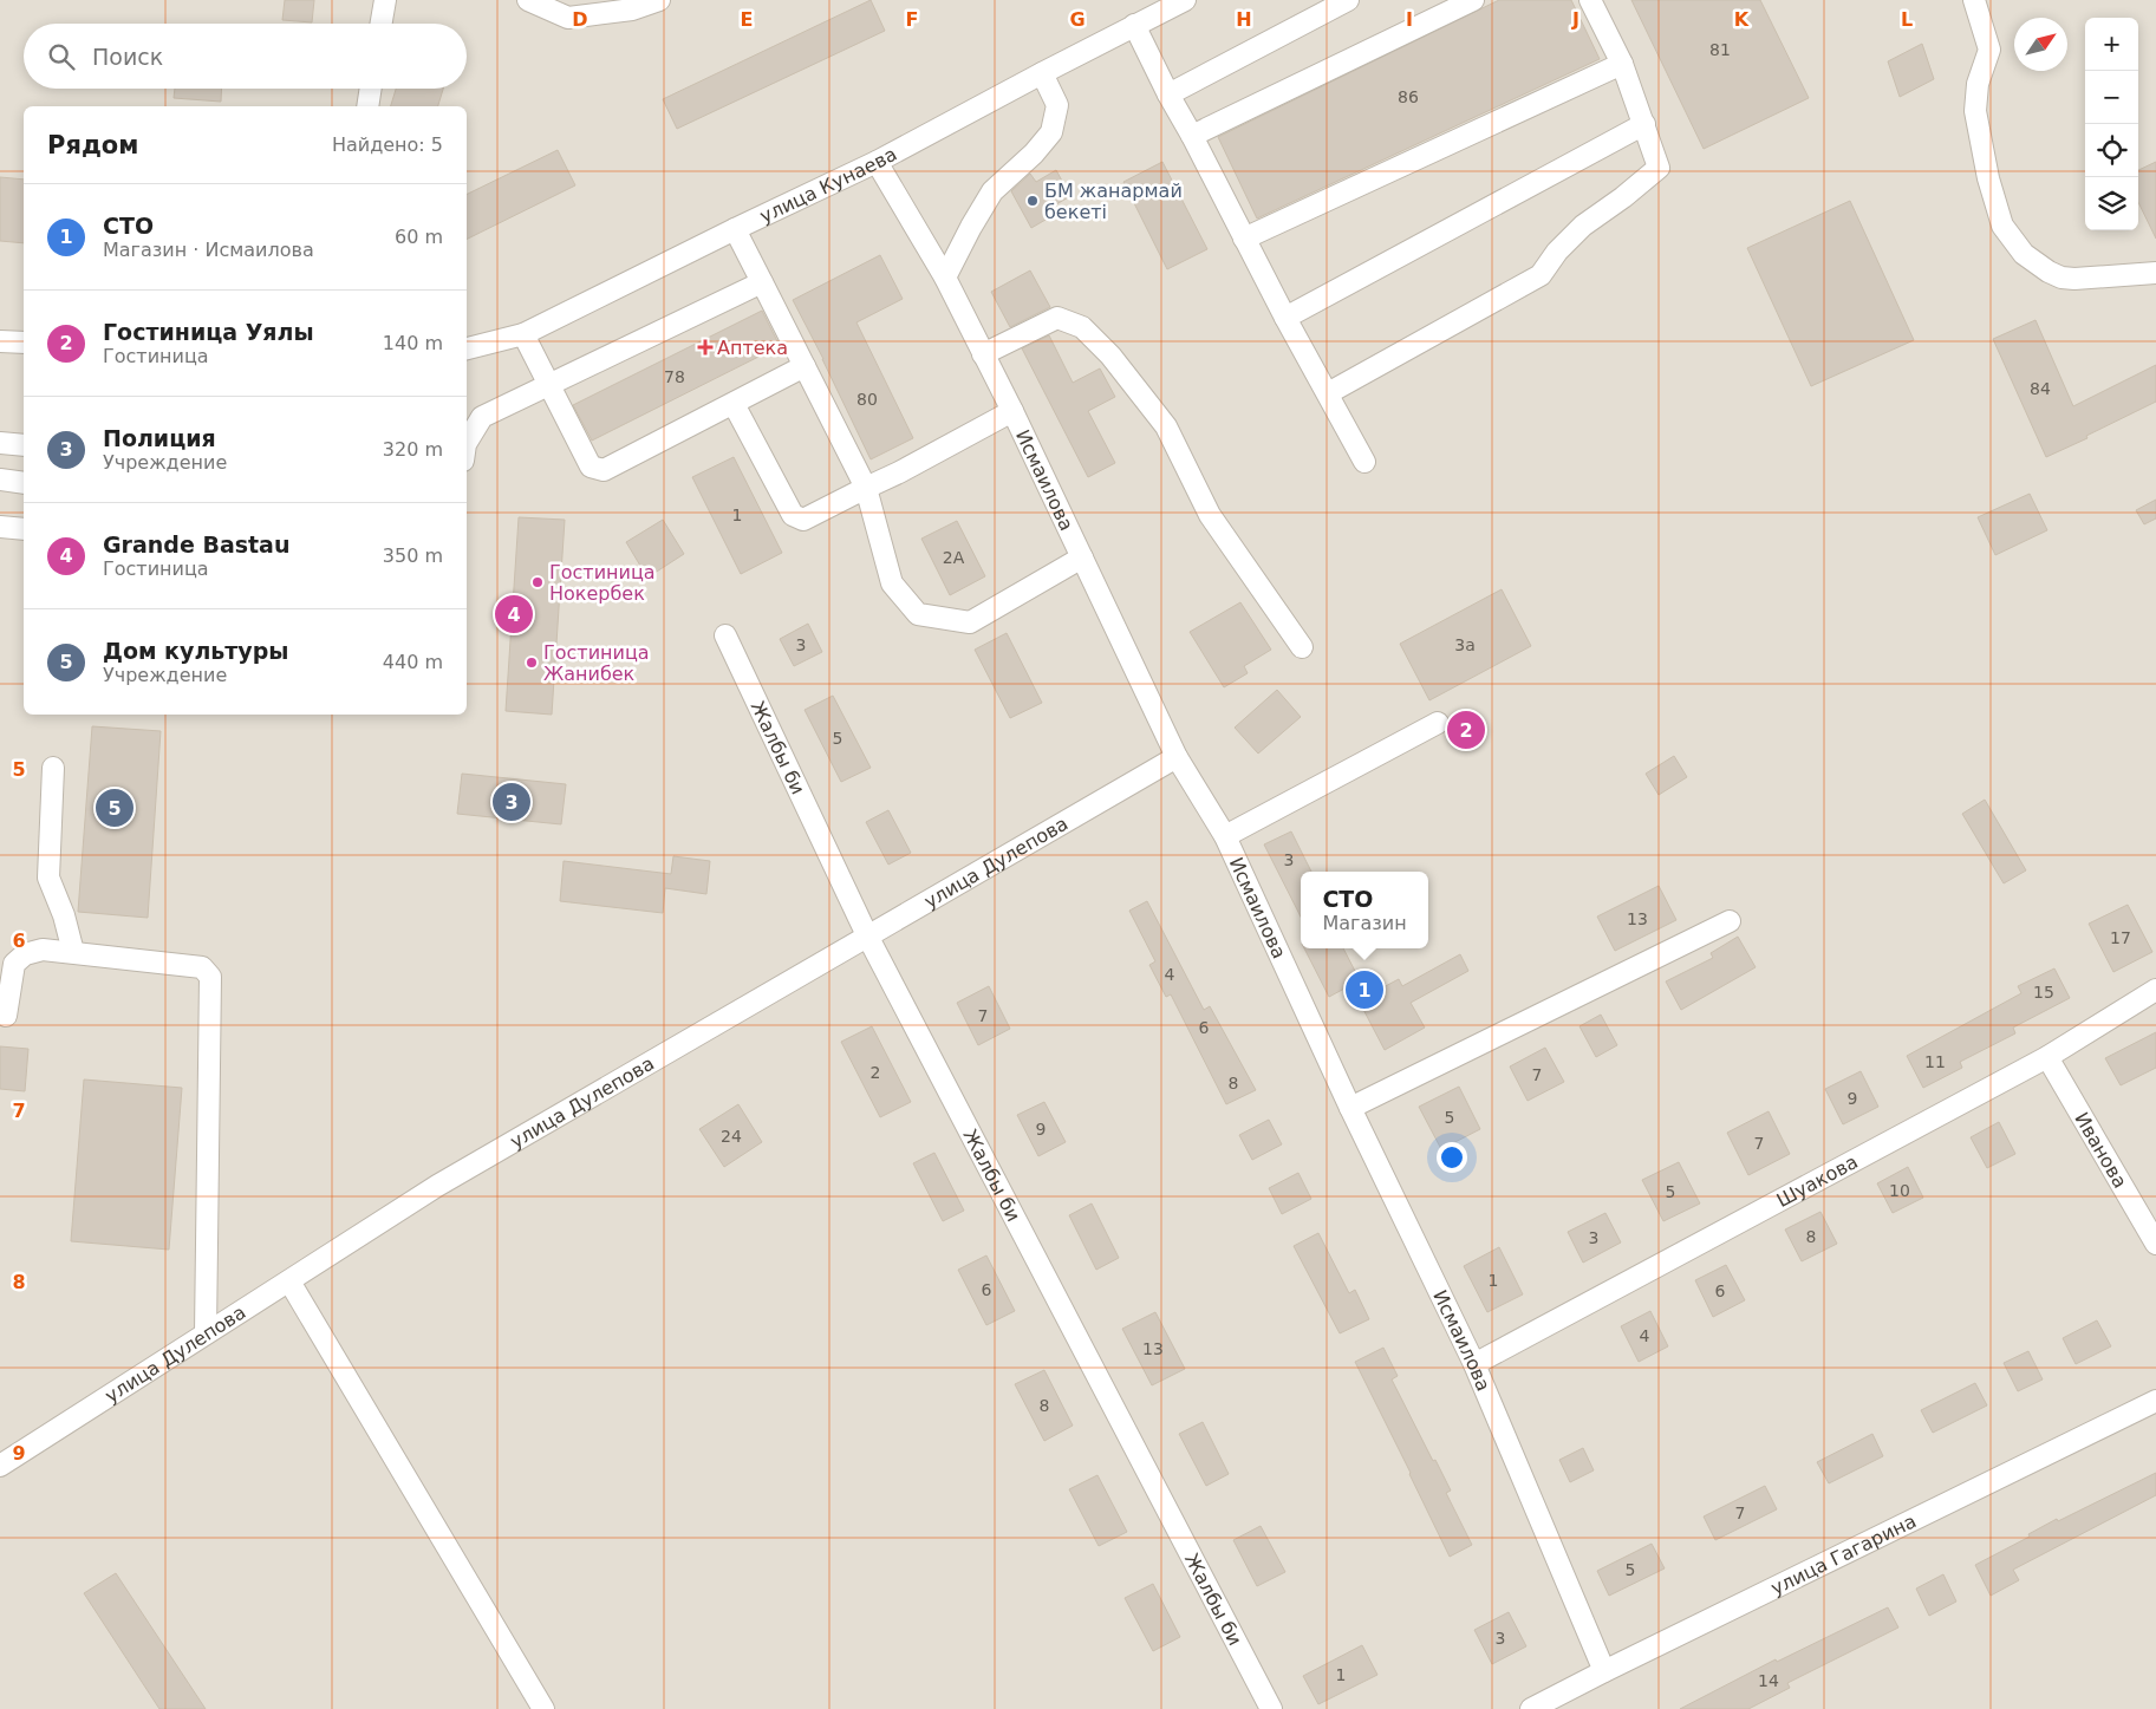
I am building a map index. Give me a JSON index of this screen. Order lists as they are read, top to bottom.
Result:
{
  "streets": {
    "street": [
      "улица Кунаева",
      "Исмаилова",
      "Жалбы би",
      "улица Дулепова",
      "Иванова",
      "Шуакова",
      "улица Гагарина"
    ]
  },
  "crossings": [
    ["улица Кунаева", "Исмаилова"],
    ["Исмаилова", "улица Дулепова"],
    ["Исмаилова", "Шуакова"],
    ["Исмаилова", "улица Гагарина"],
    ["Жалбы би", "улица Дулепова"],
    ["Иванова", "Шуакова"]
  ],
  "places": {
    "other": ["БМ жанармай бекеті", "Гостиница Нокербек", "Гостиница Жанибек"],
    "health": ["Аптека"]
  },
  "house_numbers": [
    "81",
    "86",
    "78",
    "84",
    "80",
    "1",
    "2А",
    "3",
    "3а",
    "5",
    "3",
    "13",
    "17",
    "4",
    "15",
    "7",
    "6",
    "11",
    "2",
    "7",
    "8",
    "9",
    "5",
    "9",
    "24",
    "7",
    "10",
    "5",
    "8",
    "3",
    "1",
    "6",
    "6",
    "4",
    "13",
    "8",
    "7",
    "5",
    "3",
    "1",
    "14"
  ],
  "north": "top right",
  "page": {
    "map_buttons": ["+", "−"],
    "search": "Поиск",
    "heading": ["Рядом", "Найдено: 5"],
    "list": [
      {
        "mark": "1",
        "name": "СТО",
        "note": "Магазин · Исмаилова",
        "value": "60 m"
      },
      {
        "mark": "2",
        "name": "Гостиница Уялы",
        "note": "Гостиница",
        "value": "140 m"
      },
      {
        "mark": "3",
        "name": "Полиция",
        "note": "Учреждение",
        "value": "320 m"
      },
      {
        "mark": "4",
        "name": "Grande Bastau",
        "note": "Гостиница",
        "value": "350 m"
      },
      {
        "mark": "5",
        "name": "Дом культуры",
        "note": "Учреждение",
        "value": "440 m"
      }
    ],
    "pins": [
      "4",
      "2",
      "3",
      "5",
      "1"
    ],
    "popup": ["СТО", "Магазин"]
  },
  "grid": {
    "columns": [
      "D",
      "E",
      "F",
      "G",
      "H",
      "I",
      "J",
      "K",
      "L"
    ],
    "rows": [
      "5",
      "6",
      "7",
      "8",
      "9"
    ]
  }
}
